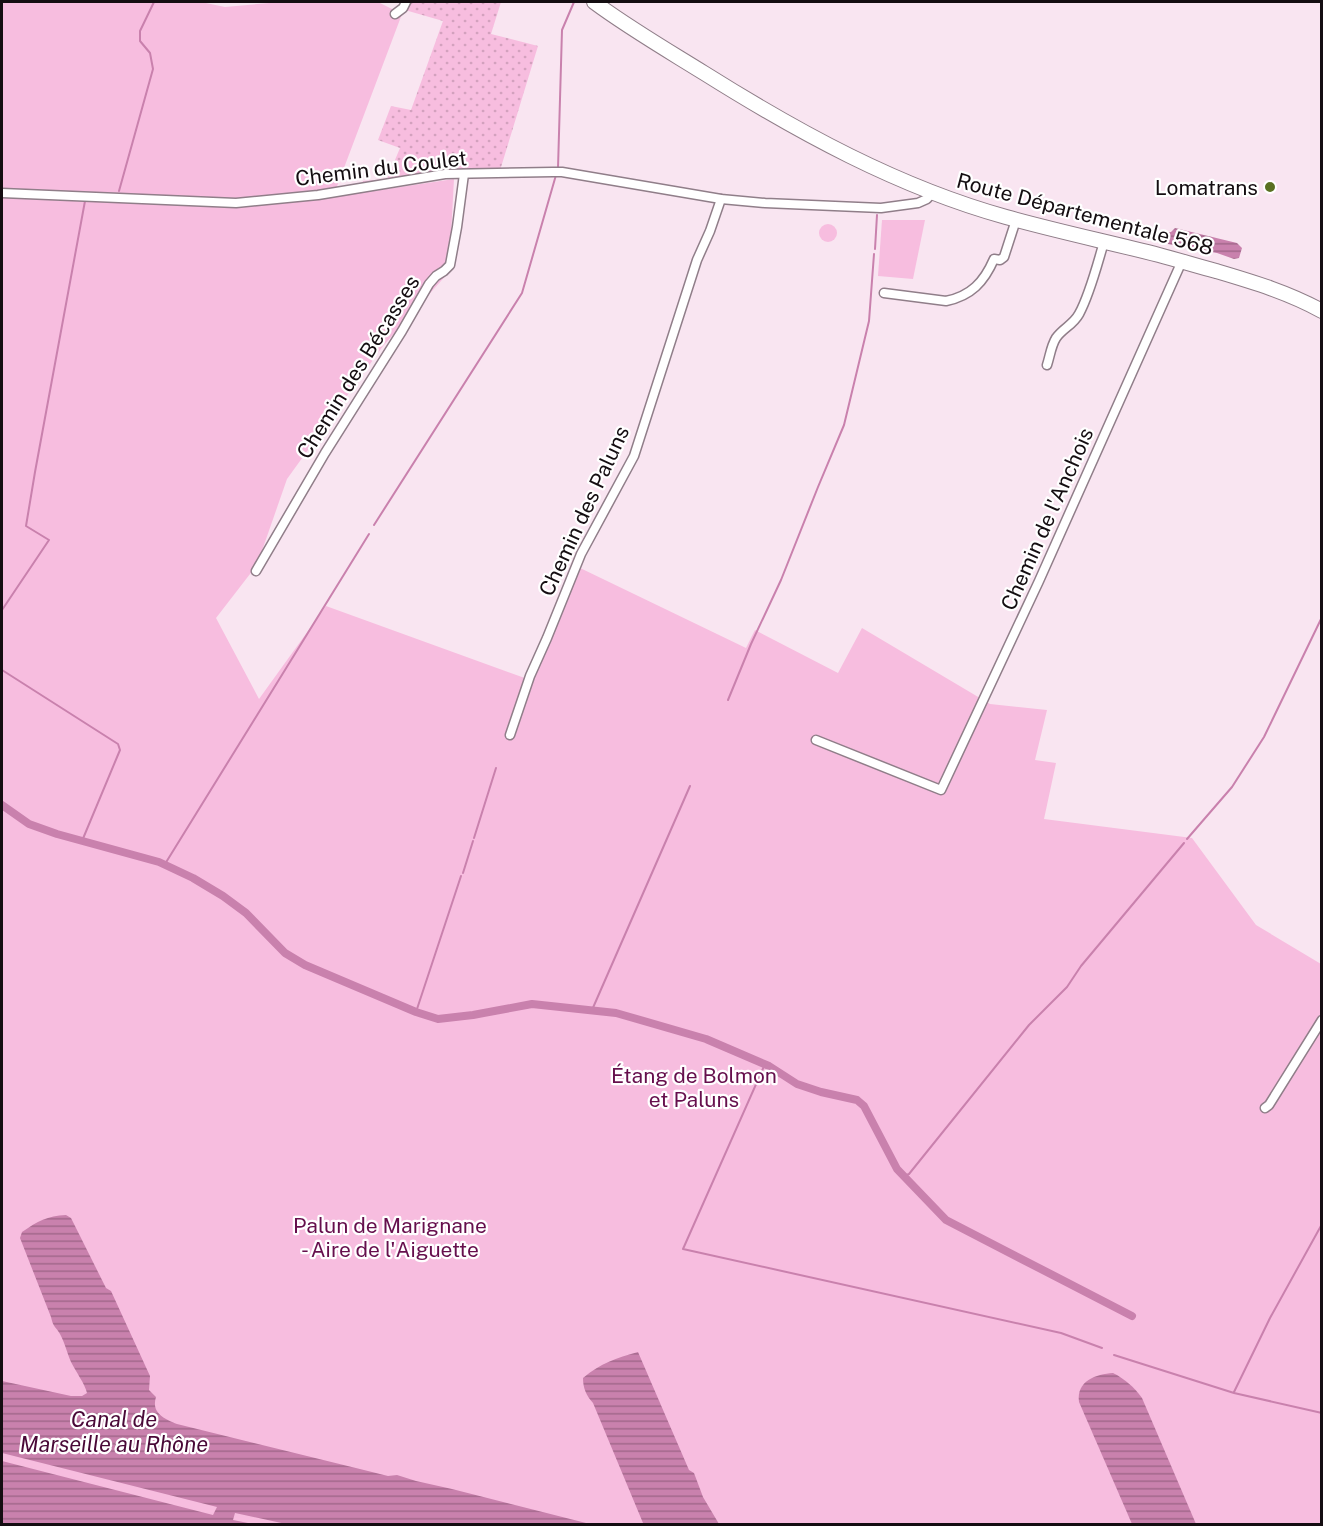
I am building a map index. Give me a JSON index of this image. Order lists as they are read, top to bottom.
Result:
{
  "streets": {
    "main road": ["Route Départementale 568"],
    "street": [
      "Chemin du Coulet",
      "Chemin des Bécasses",
      "Chemin des Paluns",
      "Chemin de l'Anchois"
    ]
  },
  "crossings": [
    ["Chemin du Coulet", "Route Départementale 568"],
    ["Chemin du Coulet", "Chemin des Bécasses"],
    ["Chemin du Coulet", "Chemin des Paluns"],
    ["Route Départementale 568", "Chemin de l'Anchois"]
  ],
  "water": ["Canal de Marseille au Rhône"],
  "parks": ["Étang de Bolmon et Paluns", "Palun de Marignane - Aire de l'Aiguette"],
  "places": ["Lomatrans"]
}
